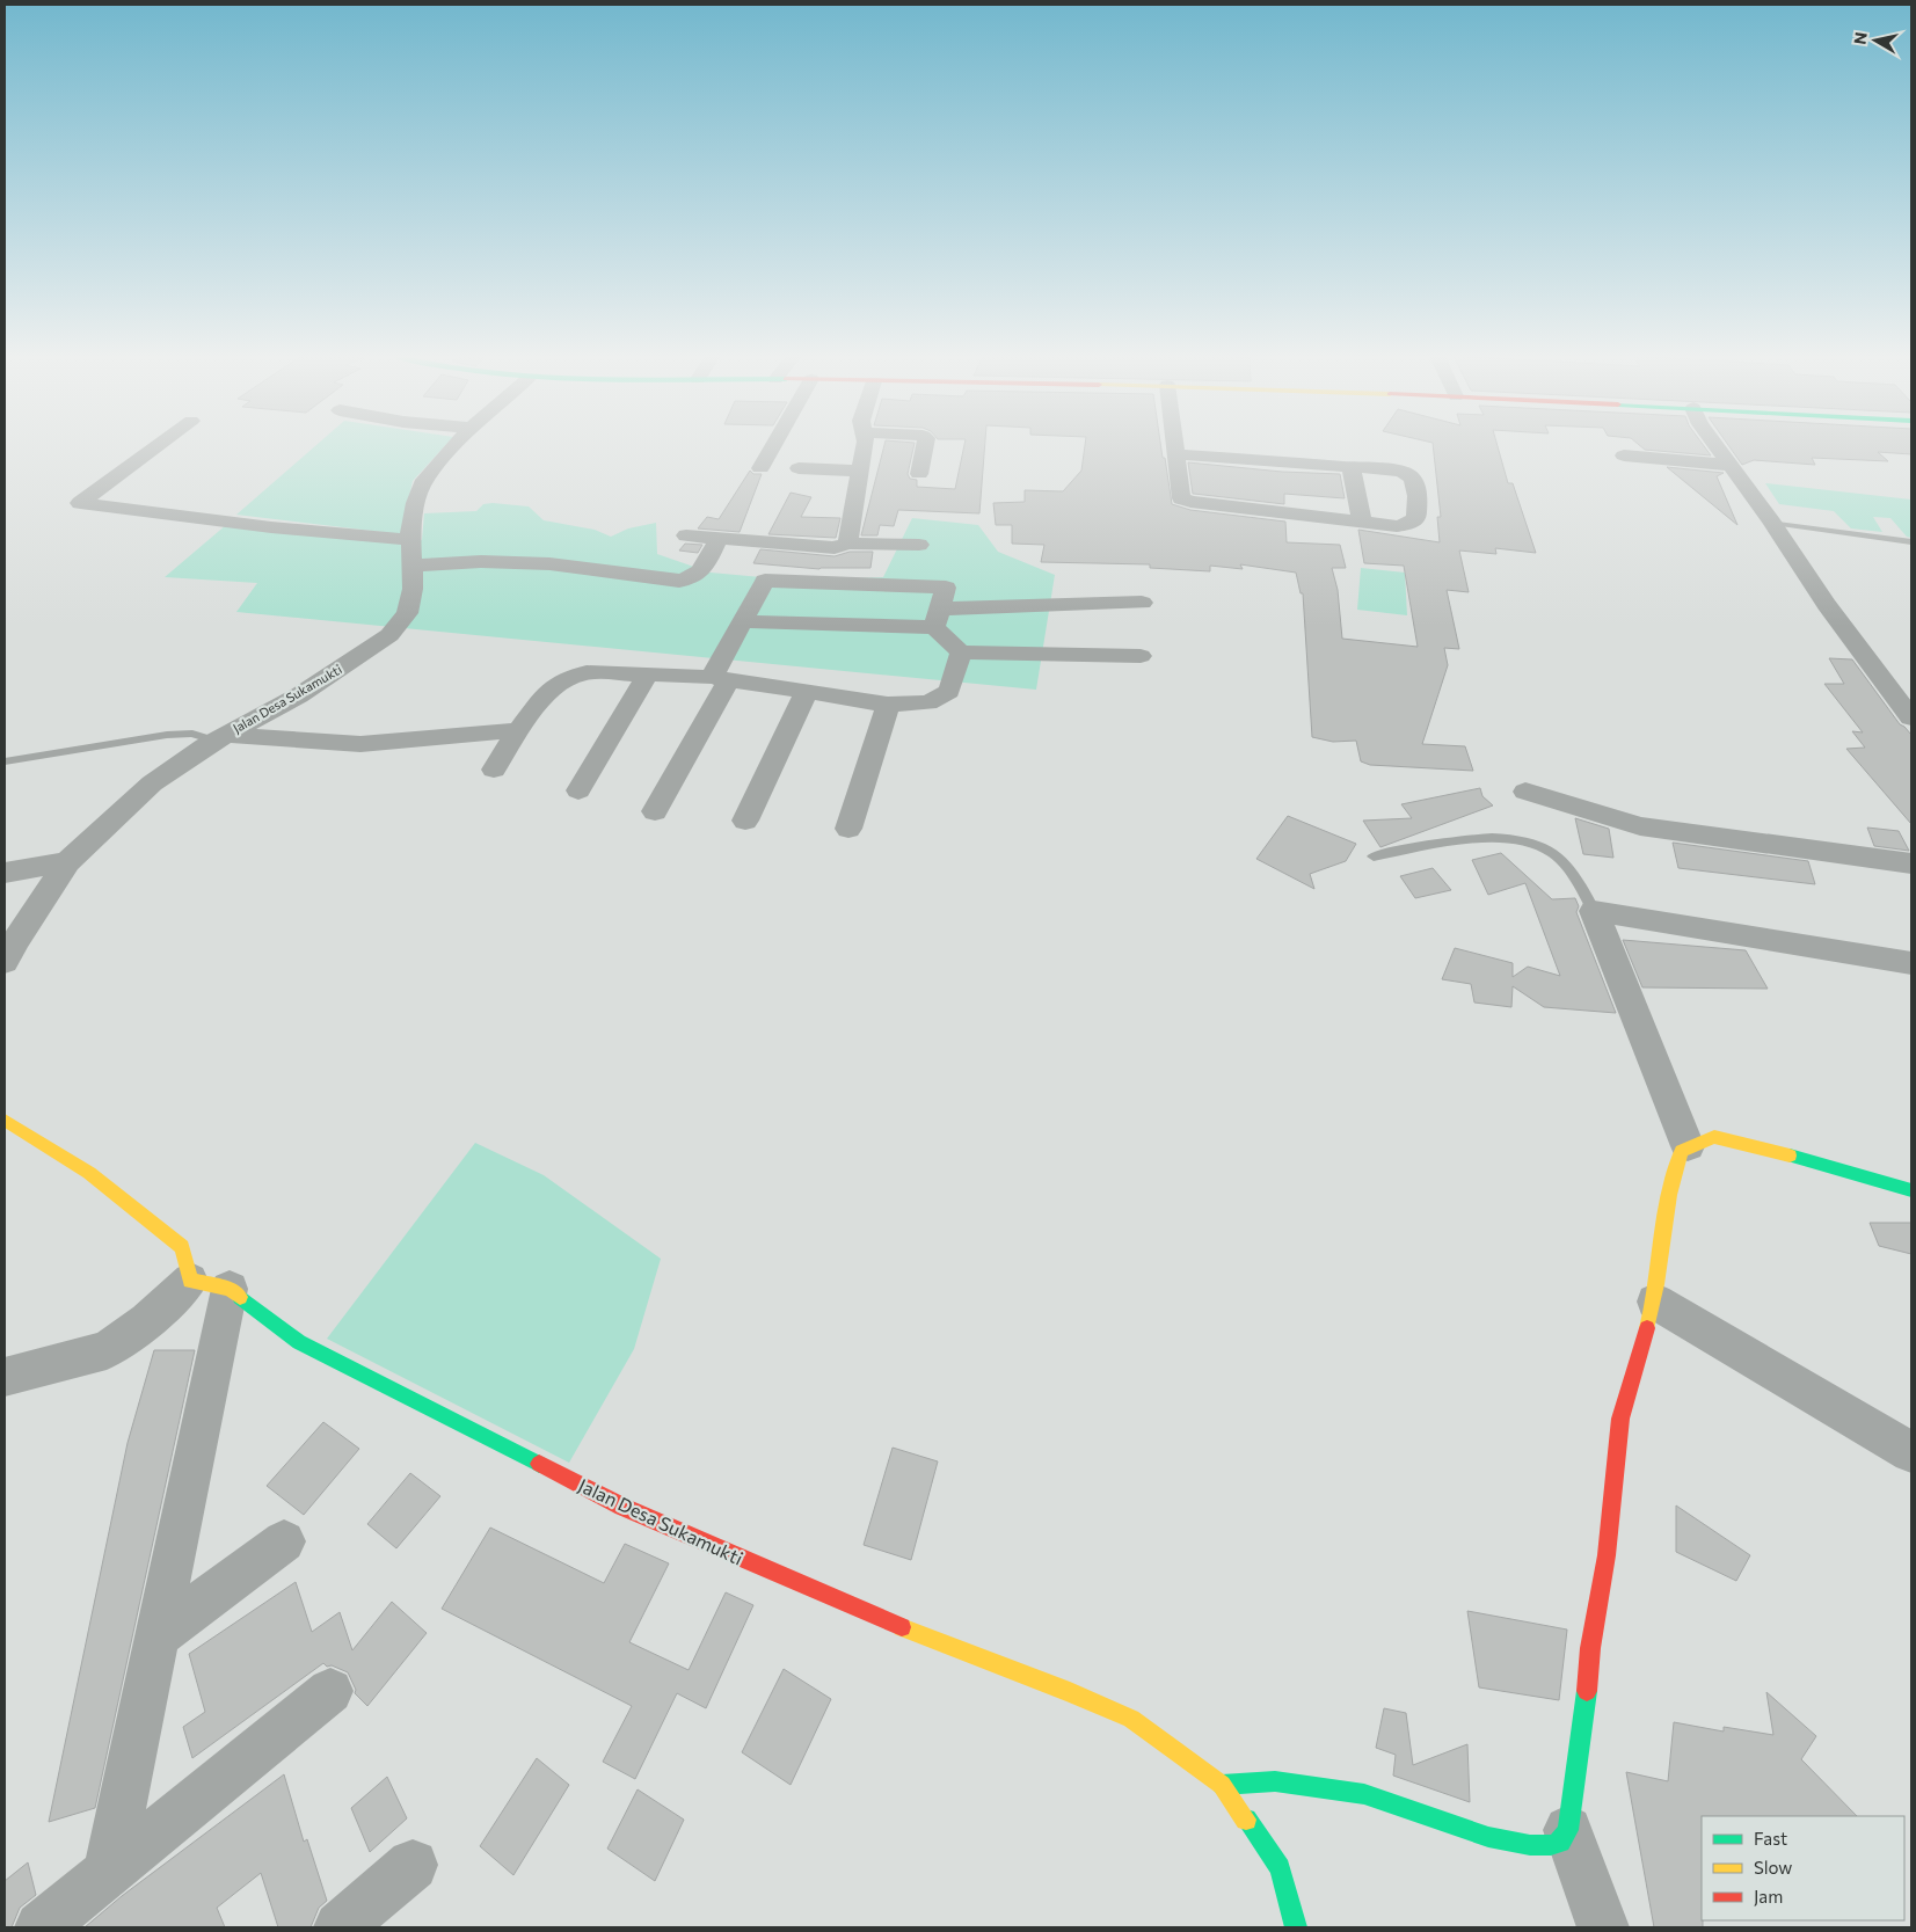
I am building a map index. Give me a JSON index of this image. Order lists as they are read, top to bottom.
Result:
{
  "streets": {
    "main road": ["Jalan Desa Sukamukti"]
  },
  "legend": ["Fast", "Slow", "Jam"],
  "north": "left"
}
